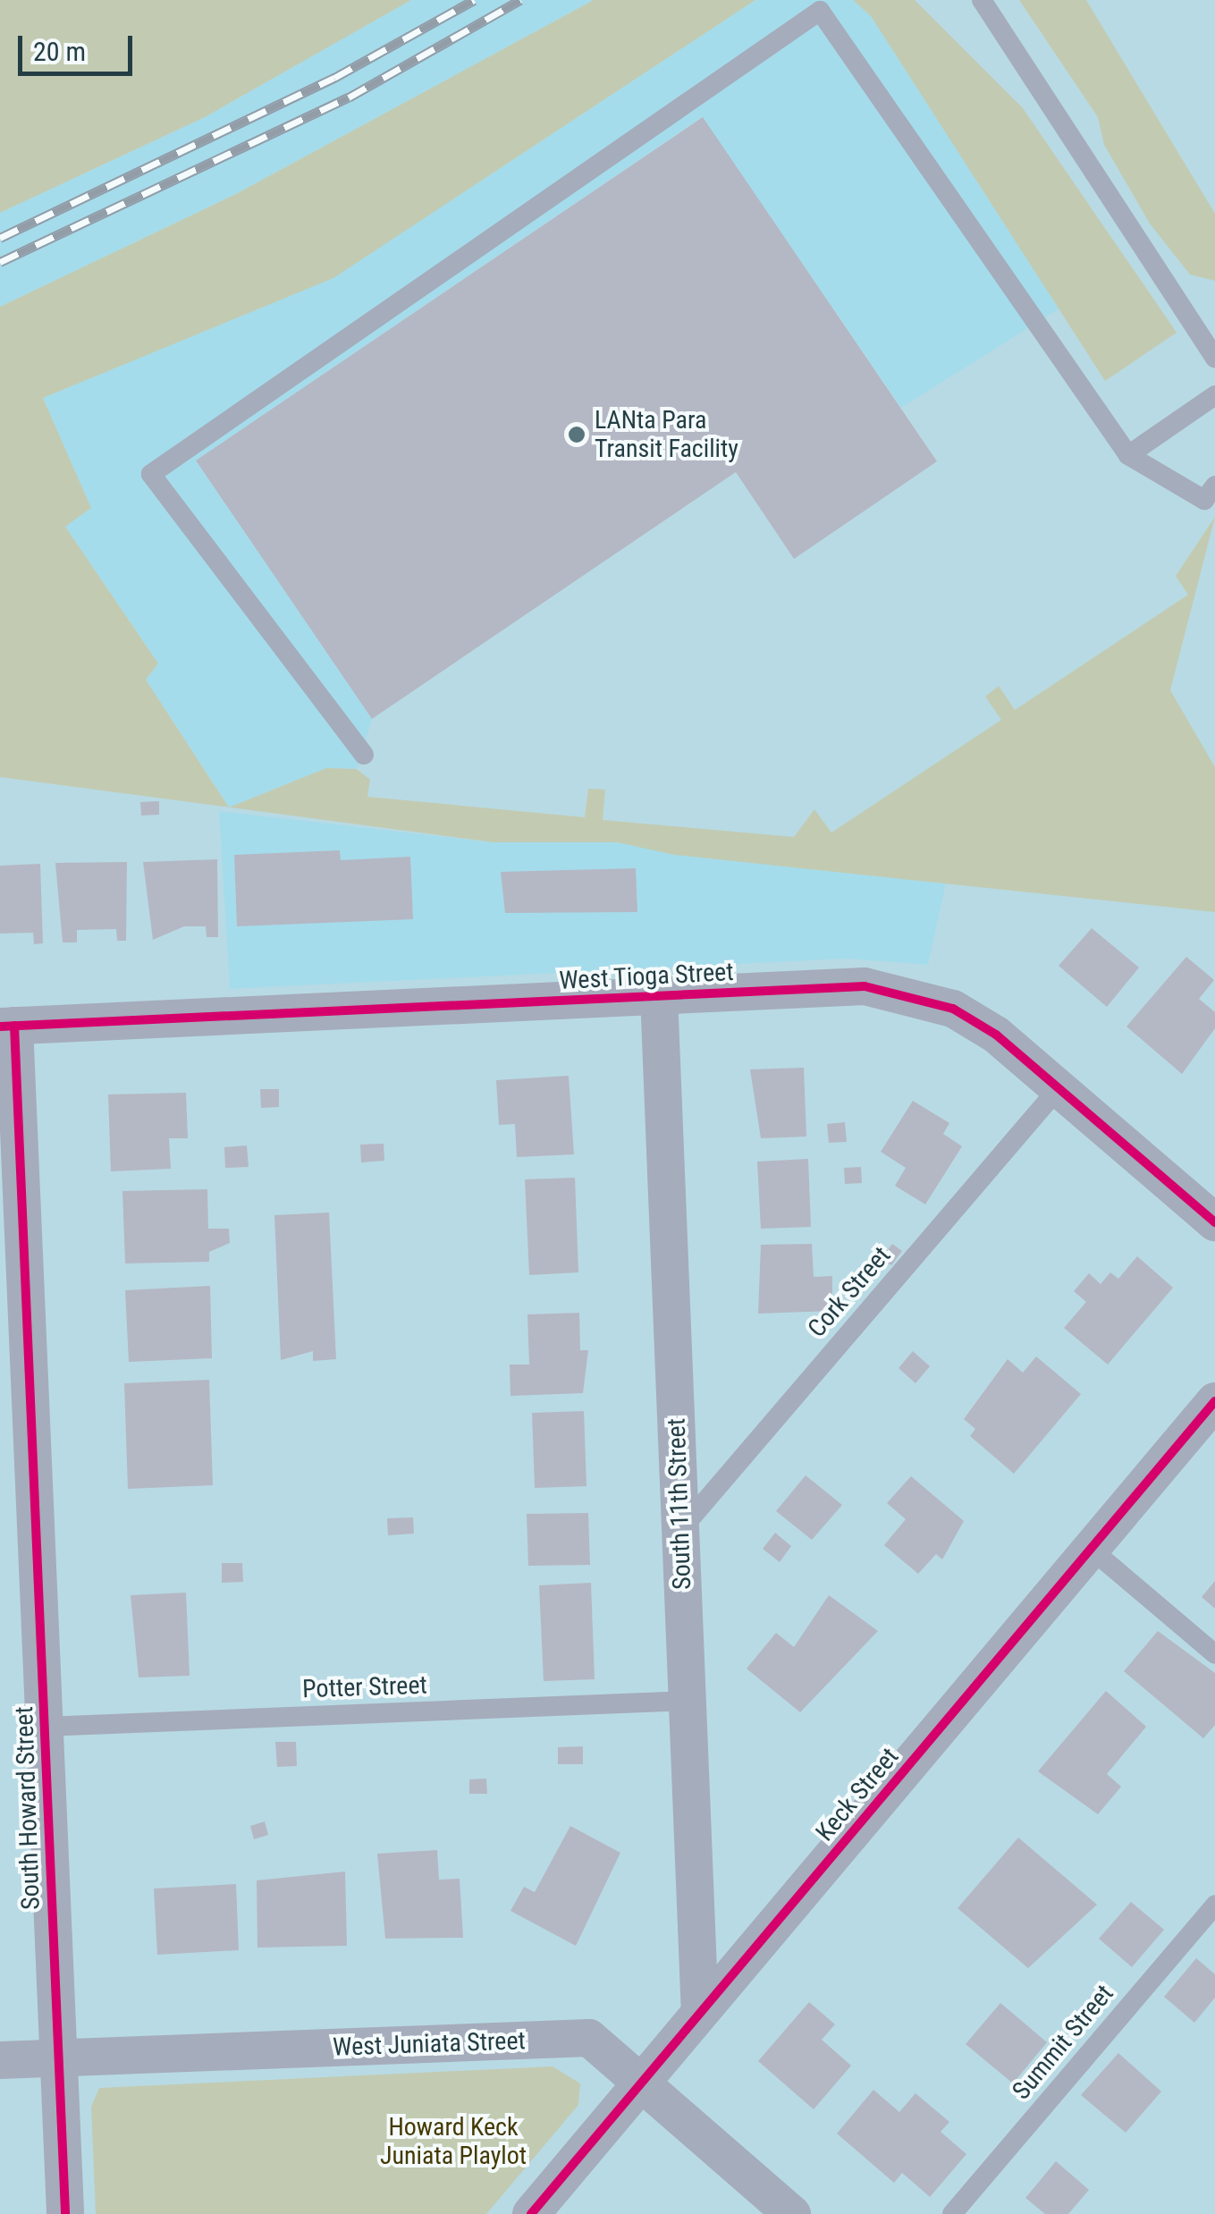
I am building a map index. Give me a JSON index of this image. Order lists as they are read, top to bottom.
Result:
{
  "streets": {
    "street": [
      "West Tioga Street",
      "South 11th Street",
      "Keck Street",
      "South Howard Street",
      "West Juniata Street"
    ],
    "lane": ["Cork Street", "Potter Street", "Summit Street"]
  },
  "crossings": [
    ["West Tioga Street", "Cork Street"],
    ["West Tioga Street", "South 11th Street"],
    ["West Tioga Street", "South Howard Street"],
    ["Cork Street", "South 11th Street"],
    ["South 11th Street", "Potter Street"],
    ["South 11th Street", "Keck Street"],
    ["Potter Street", "South Howard Street"],
    ["Keck Street", "West Juniata Street"],
    ["South Howard Street", "West Juniata Street"]
  ],
  "parks": ["Howard Keck Juniata Playlot"],
  "places": ["LANta Para Transit Facility"],
  "scale_bar": "20 m"
}
